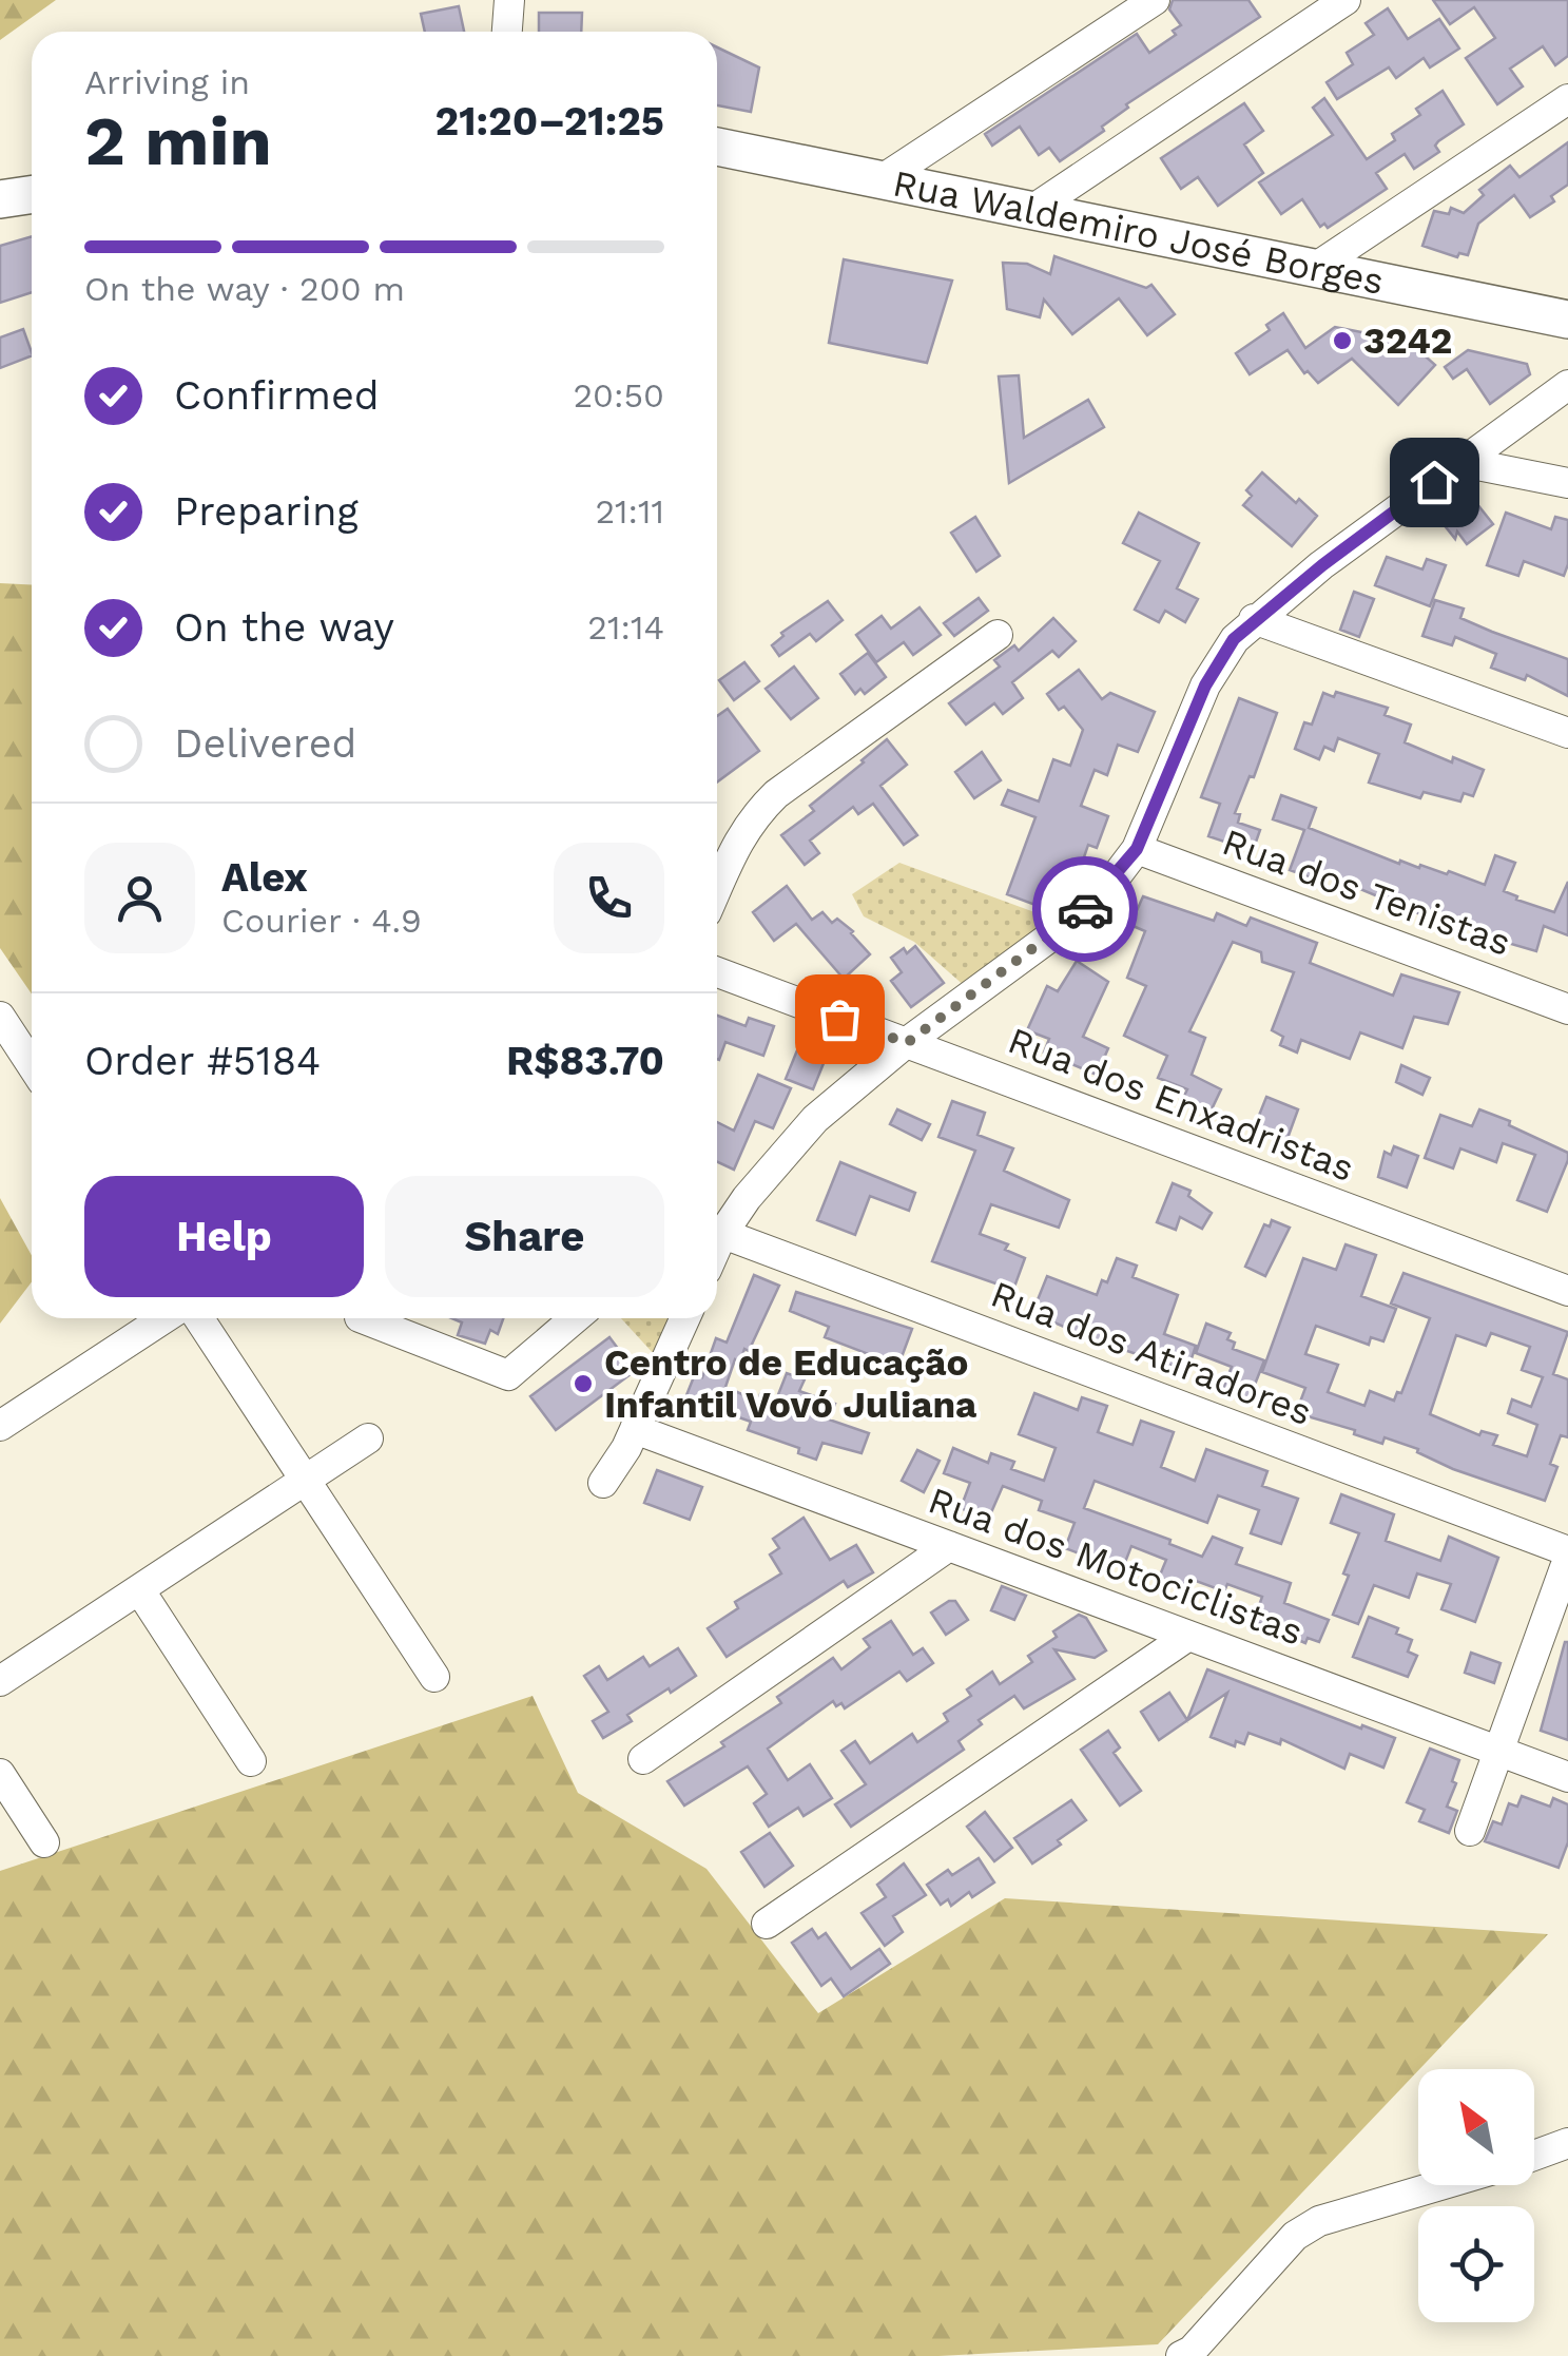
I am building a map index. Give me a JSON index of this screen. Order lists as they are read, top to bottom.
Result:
{
  "streets": {
    "main road": ["Rua Waldemiro José Borges"],
    "street": [
      "Rua dos Tenistas",
      "Rua dos Enxadristas",
      "Rua dos Atiradores",
      "Rua dos Motociclistas"
    ]
  },
  "places": ["3242", "Centro de Educação Infantil Vovó Juliana"],
  "north": "top left",
  "page": {
    "heading": ["2 min", "Arriving in", "21:20–21:25"],
    "panel": [
      "Alex",
      "Courier · 4.9",
      "Order #5184",
      "R$83.70"
    ],
    "bar": "On the way · 200 m",
    "list": [
      ["Confirmed", "20:50"],
      ["Preparing", "21:11"],
      ["On the way", "21:14"],
      "Delivered"
    ],
    "buttons": ["Help", "Share"]
  }
}
